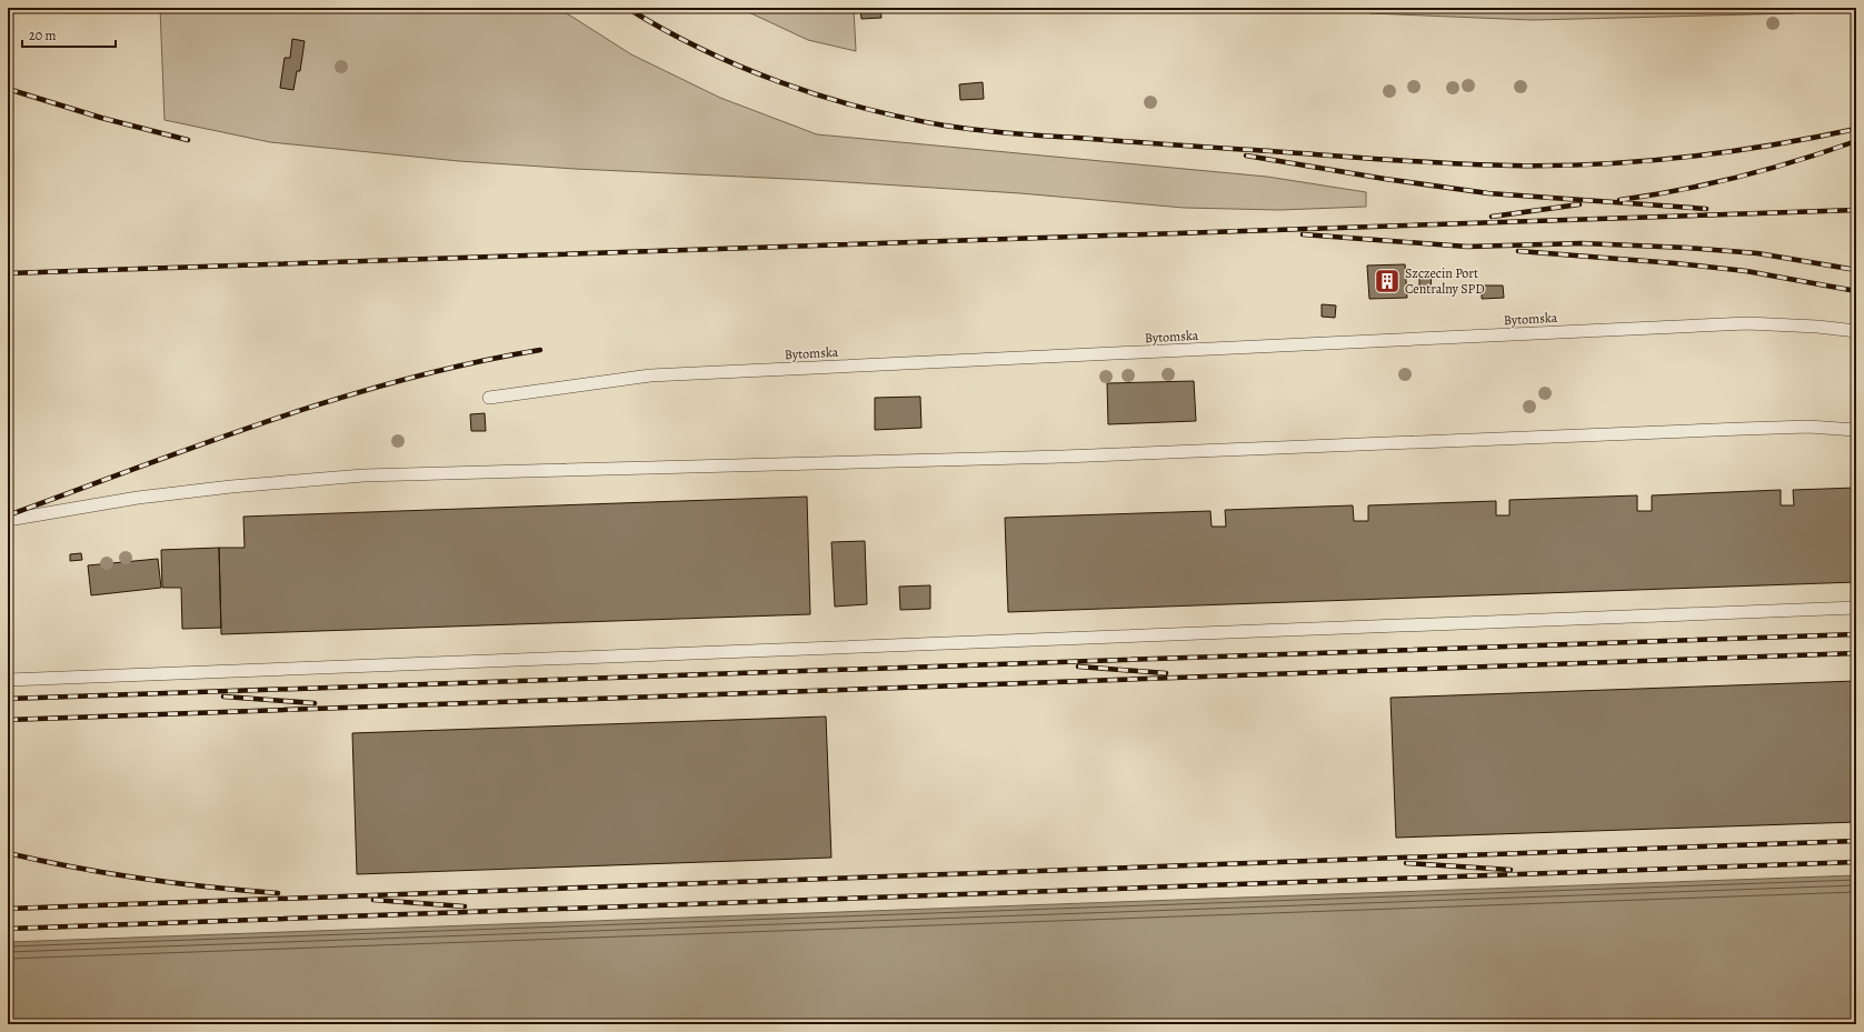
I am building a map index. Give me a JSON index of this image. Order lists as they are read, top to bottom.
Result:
{
  "streets": {
    "lane": ["Bytomska"]
  },
  "places": {
    "building": ["Szczecin Port Centralny SPD"]
  },
  "scale_bar": "20 m"
}
